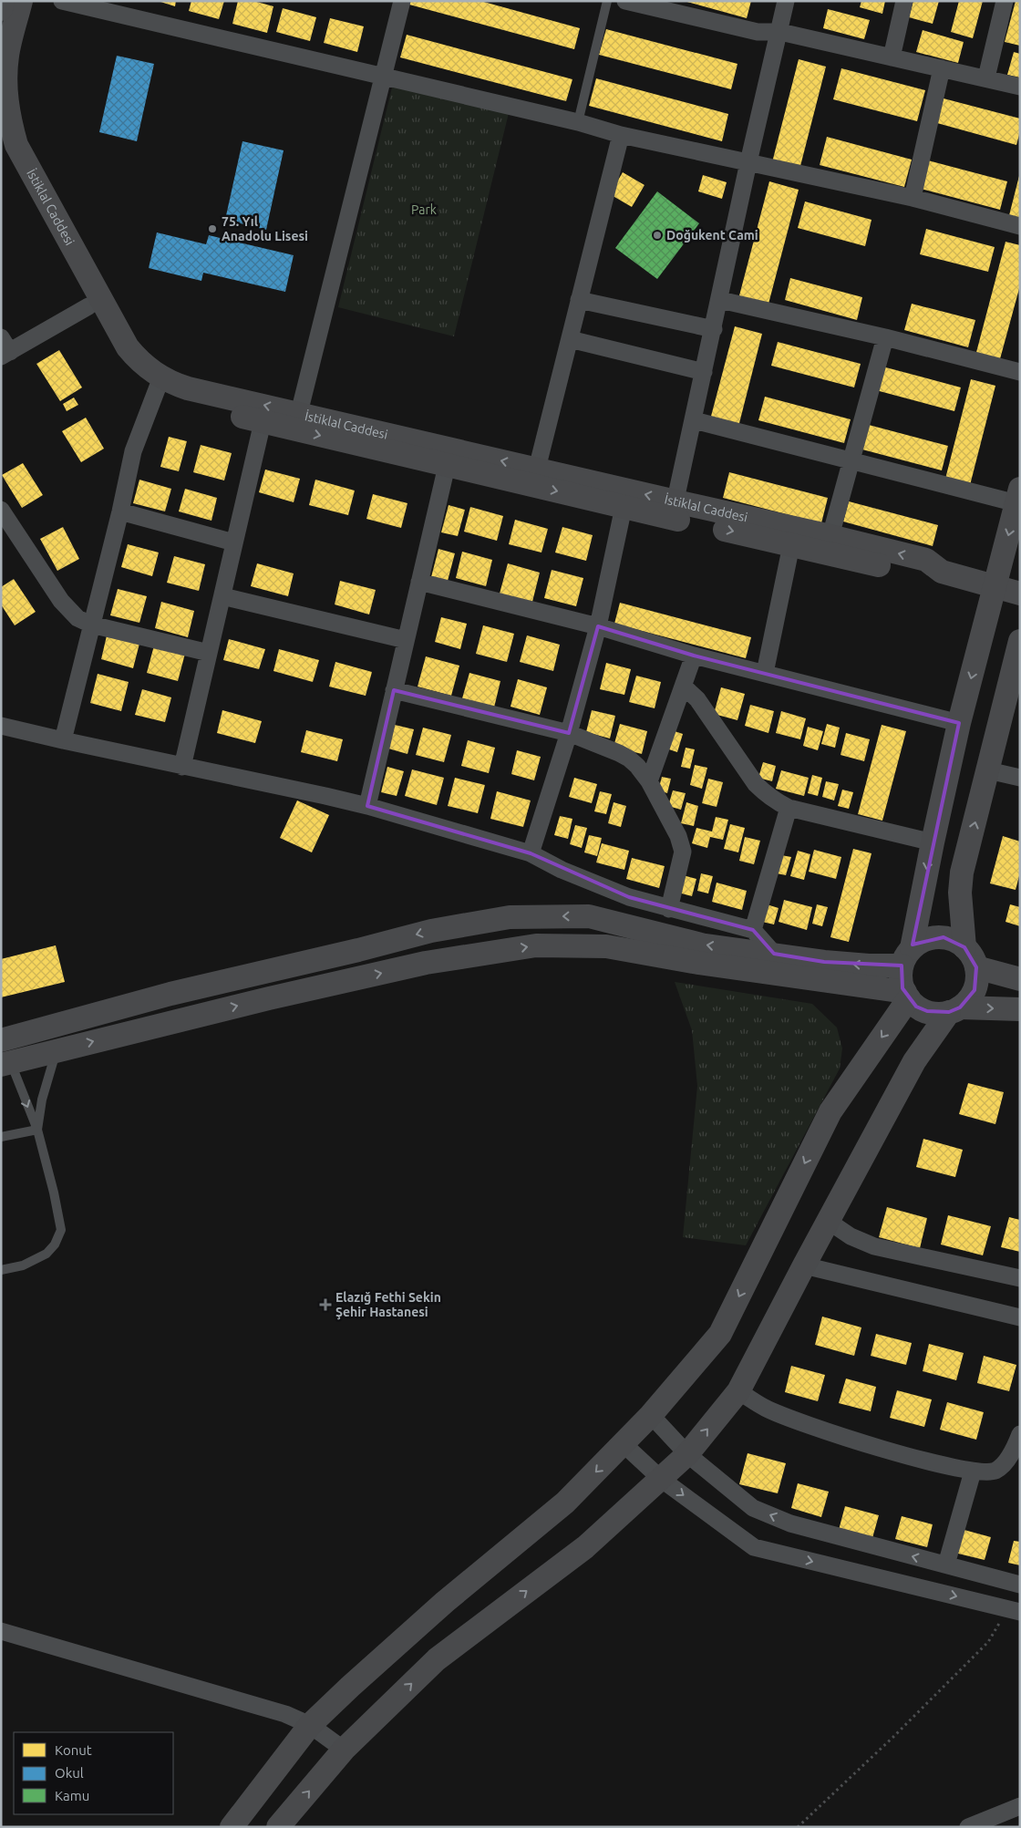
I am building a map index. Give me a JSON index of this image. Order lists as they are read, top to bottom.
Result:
{
  "streets": {
    "street": ["İstiklal Caddesi"]
  },
  "parks": ["Park"],
  "places": {
    "other": ["75. Yıl Anadolu Lisesi", "Doğukent Cami"],
    "health": ["Elazığ Fethi Sekin Şehir Hastanesi"]
  },
  "legend": ["Konut", "Okul", "Kamu"]
}
